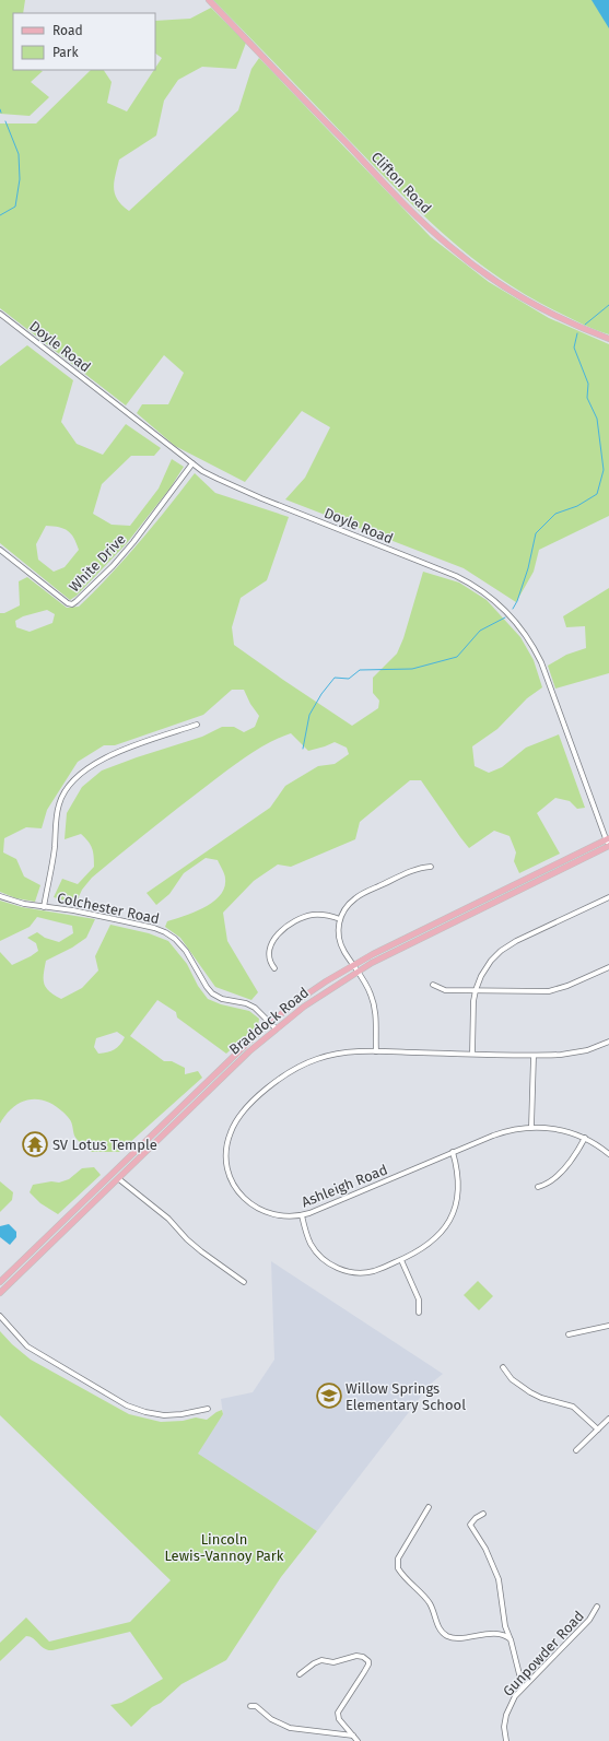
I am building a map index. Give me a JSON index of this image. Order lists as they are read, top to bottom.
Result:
{
  "streets": {
    "main road": ["Clifton Road", "Braddock Road"],
    "street": [
      "Doyle Road",
      "White Drive",
      "Colchester Road",
      "Ashleigh Road",
      "Gunpowder Road"
    ]
  },
  "crossings": [
    ["Doyle Road", "White Drive"],
    ["Doyle Road", "Braddock Road"],
    ["Colchester Road", "Braddock Road"]
  ],
  "parks": ["Lincoln Lewis-Vannoy Park"],
  "places": {
    "temple": ["SV Lotus Temple"],
    "school or university": ["Willow Springs Elementary School"]
  },
  "legend": ["Road", "Park"]
}
